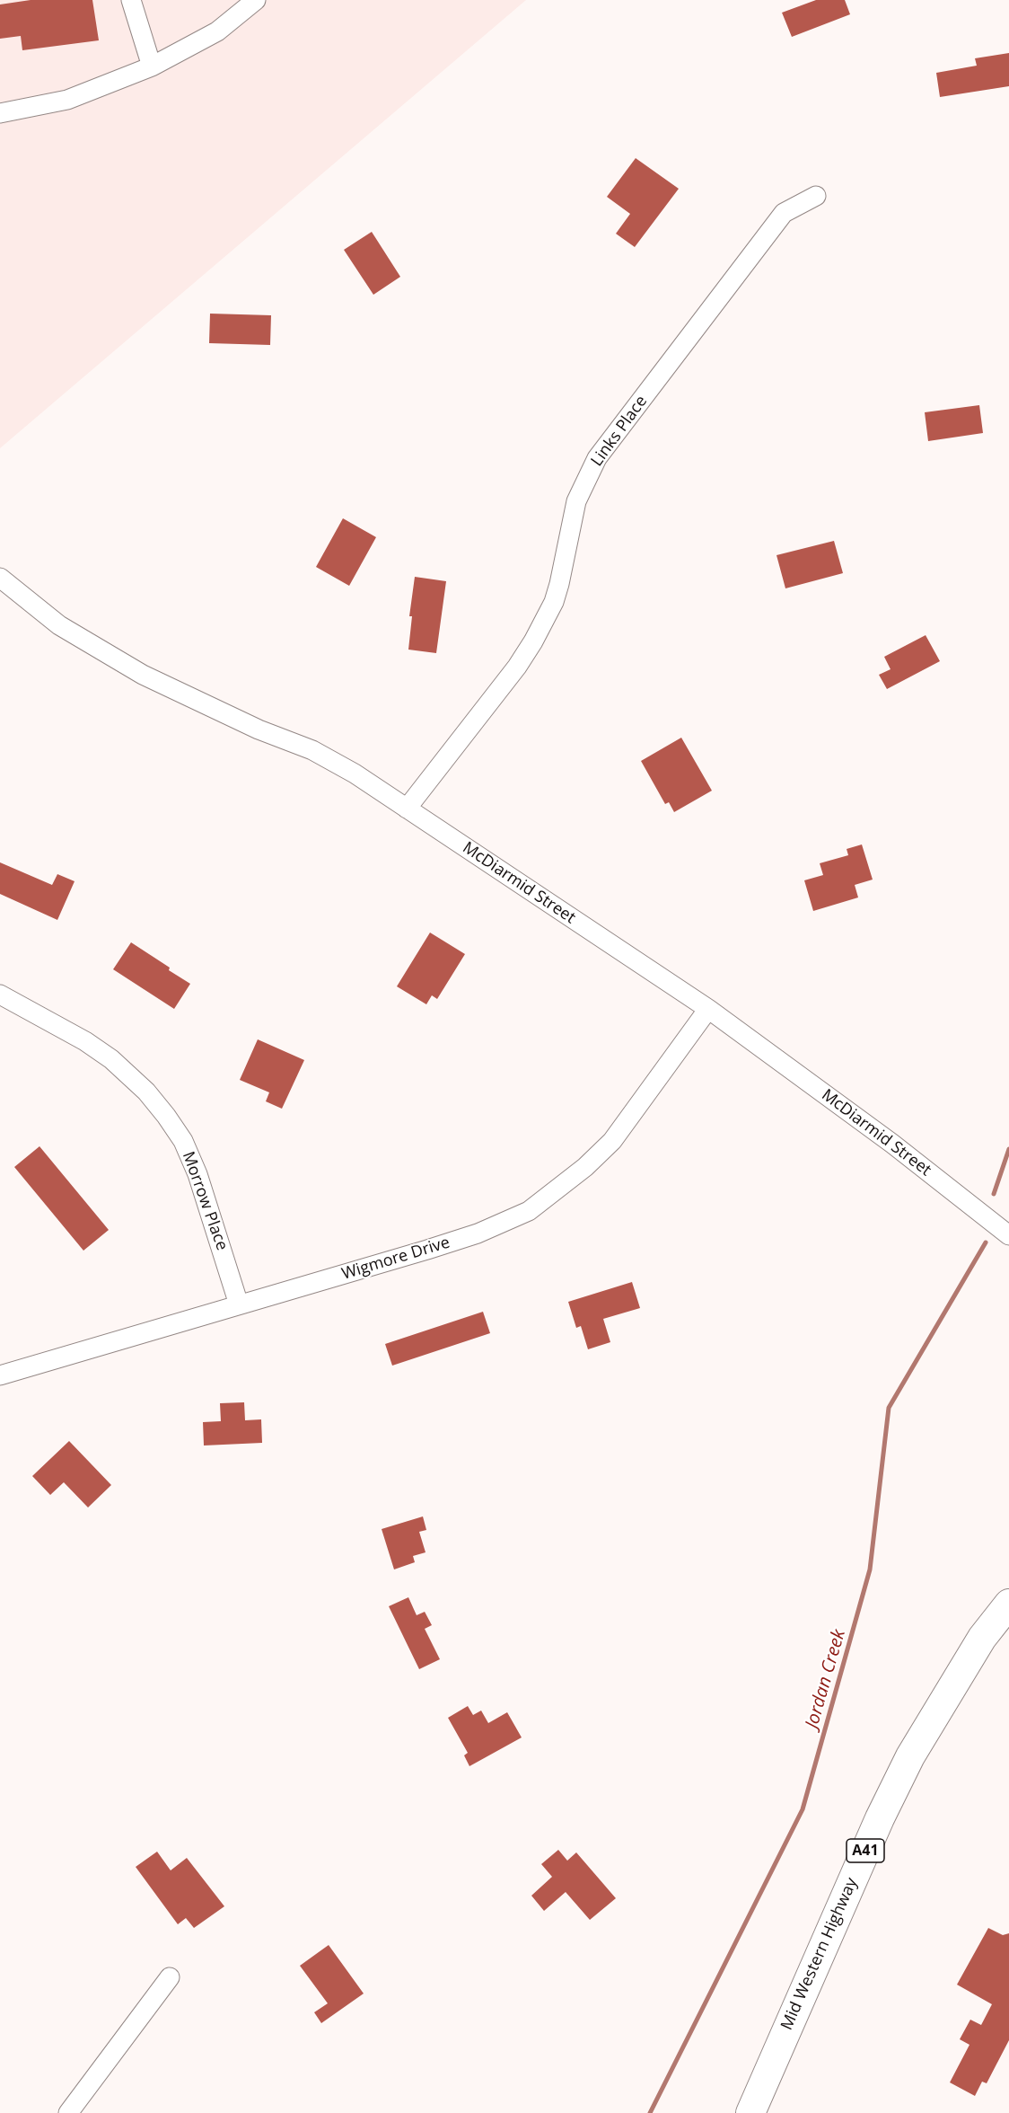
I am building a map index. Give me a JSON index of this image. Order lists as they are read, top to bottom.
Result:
{
  "streets": {
    "highway": ["A41", "Mid Western Highway"],
    "street": [
      "Links Place",
      "McDiarmid Street",
      "Morrow Place",
      "Wigmore Drive"
    ]
  },
  "crossings": [
    ["Links Place", "McDiarmid Street"],
    ["McDiarmid Street", "Wigmore Drive"],
    ["Morrow Place", "Wigmore Drive"]
  ],
  "water": ["Jordan Creek"]
}
